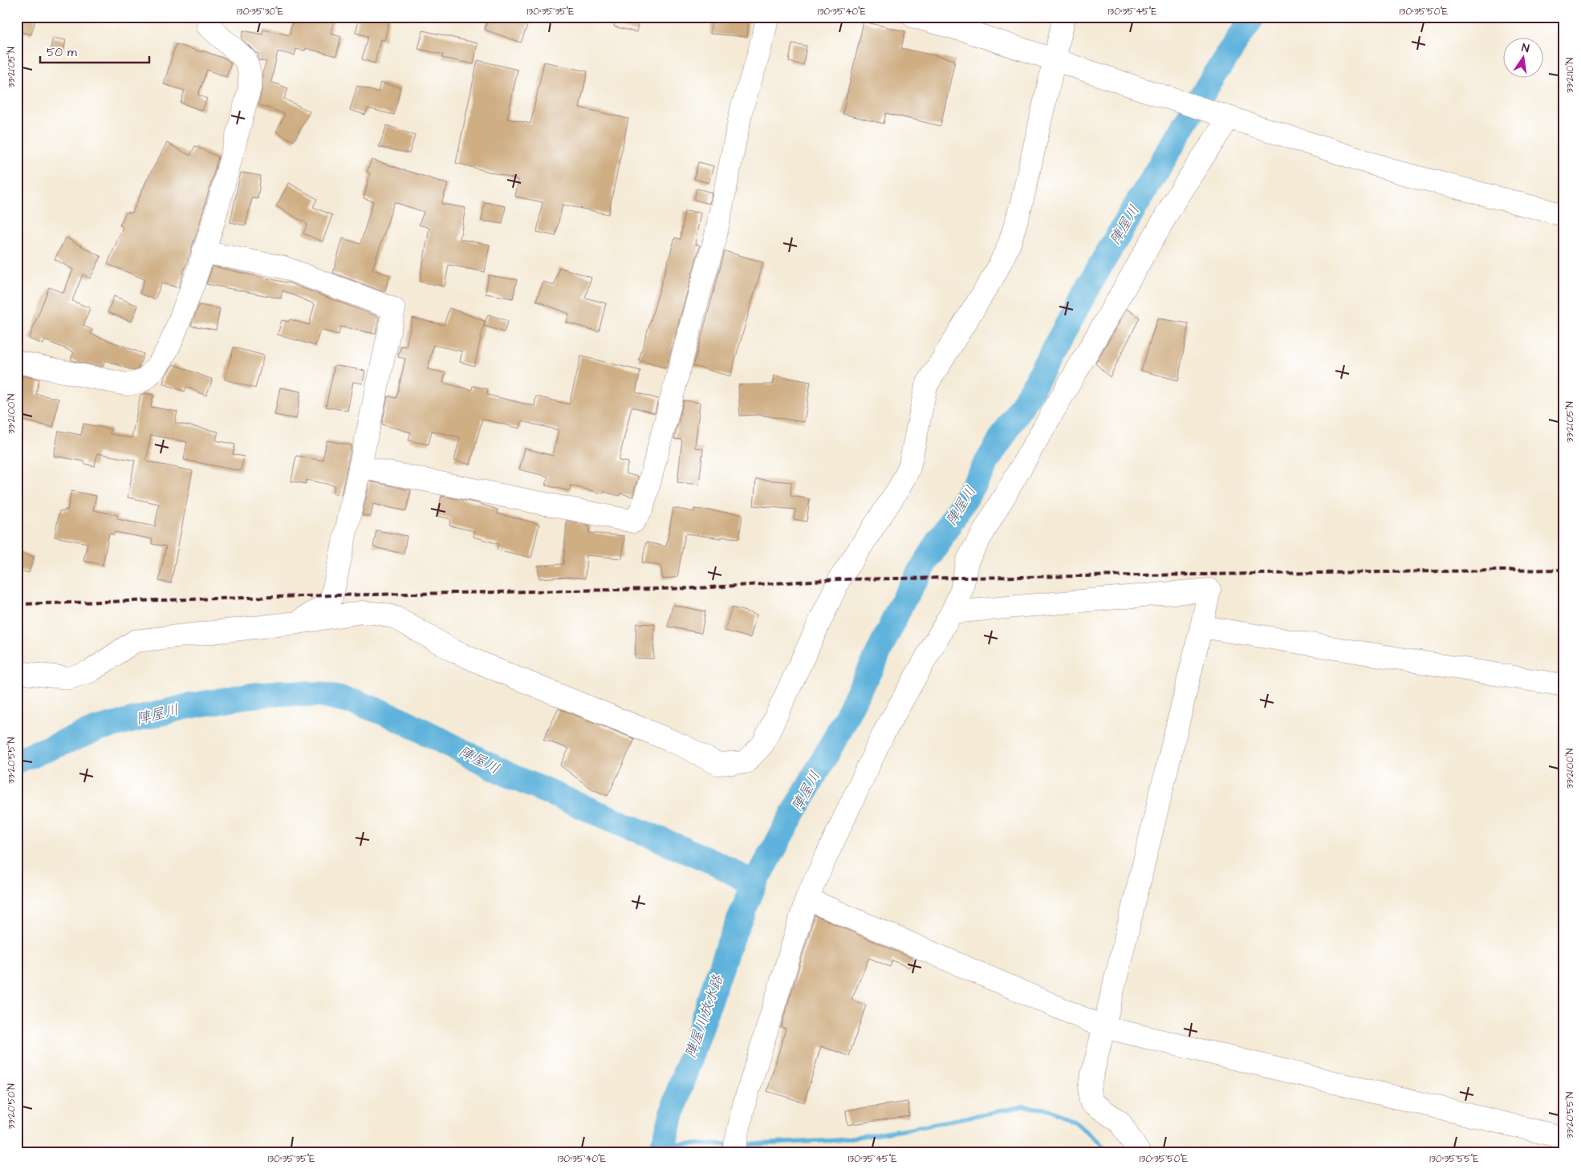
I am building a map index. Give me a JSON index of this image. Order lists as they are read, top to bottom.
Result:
{
  "water": ["陣屋川", "陣屋川放水路"],
  "scale_bar": "50 m",
  "north": "top",
  "coordinates": [
    "130°35'30\"E",
    "130°35'35\"E",
    "130°35'40\"E",
    "130°35'45\"E",
    "130°35'50\"E",
    "33°21'05\"N",
    "33°21'10\"N",
    "33°21'00\"N",
    "33°20'55\"N",
    "33°20'50\"N",
    "130°35'55\"E"
  ]
}
